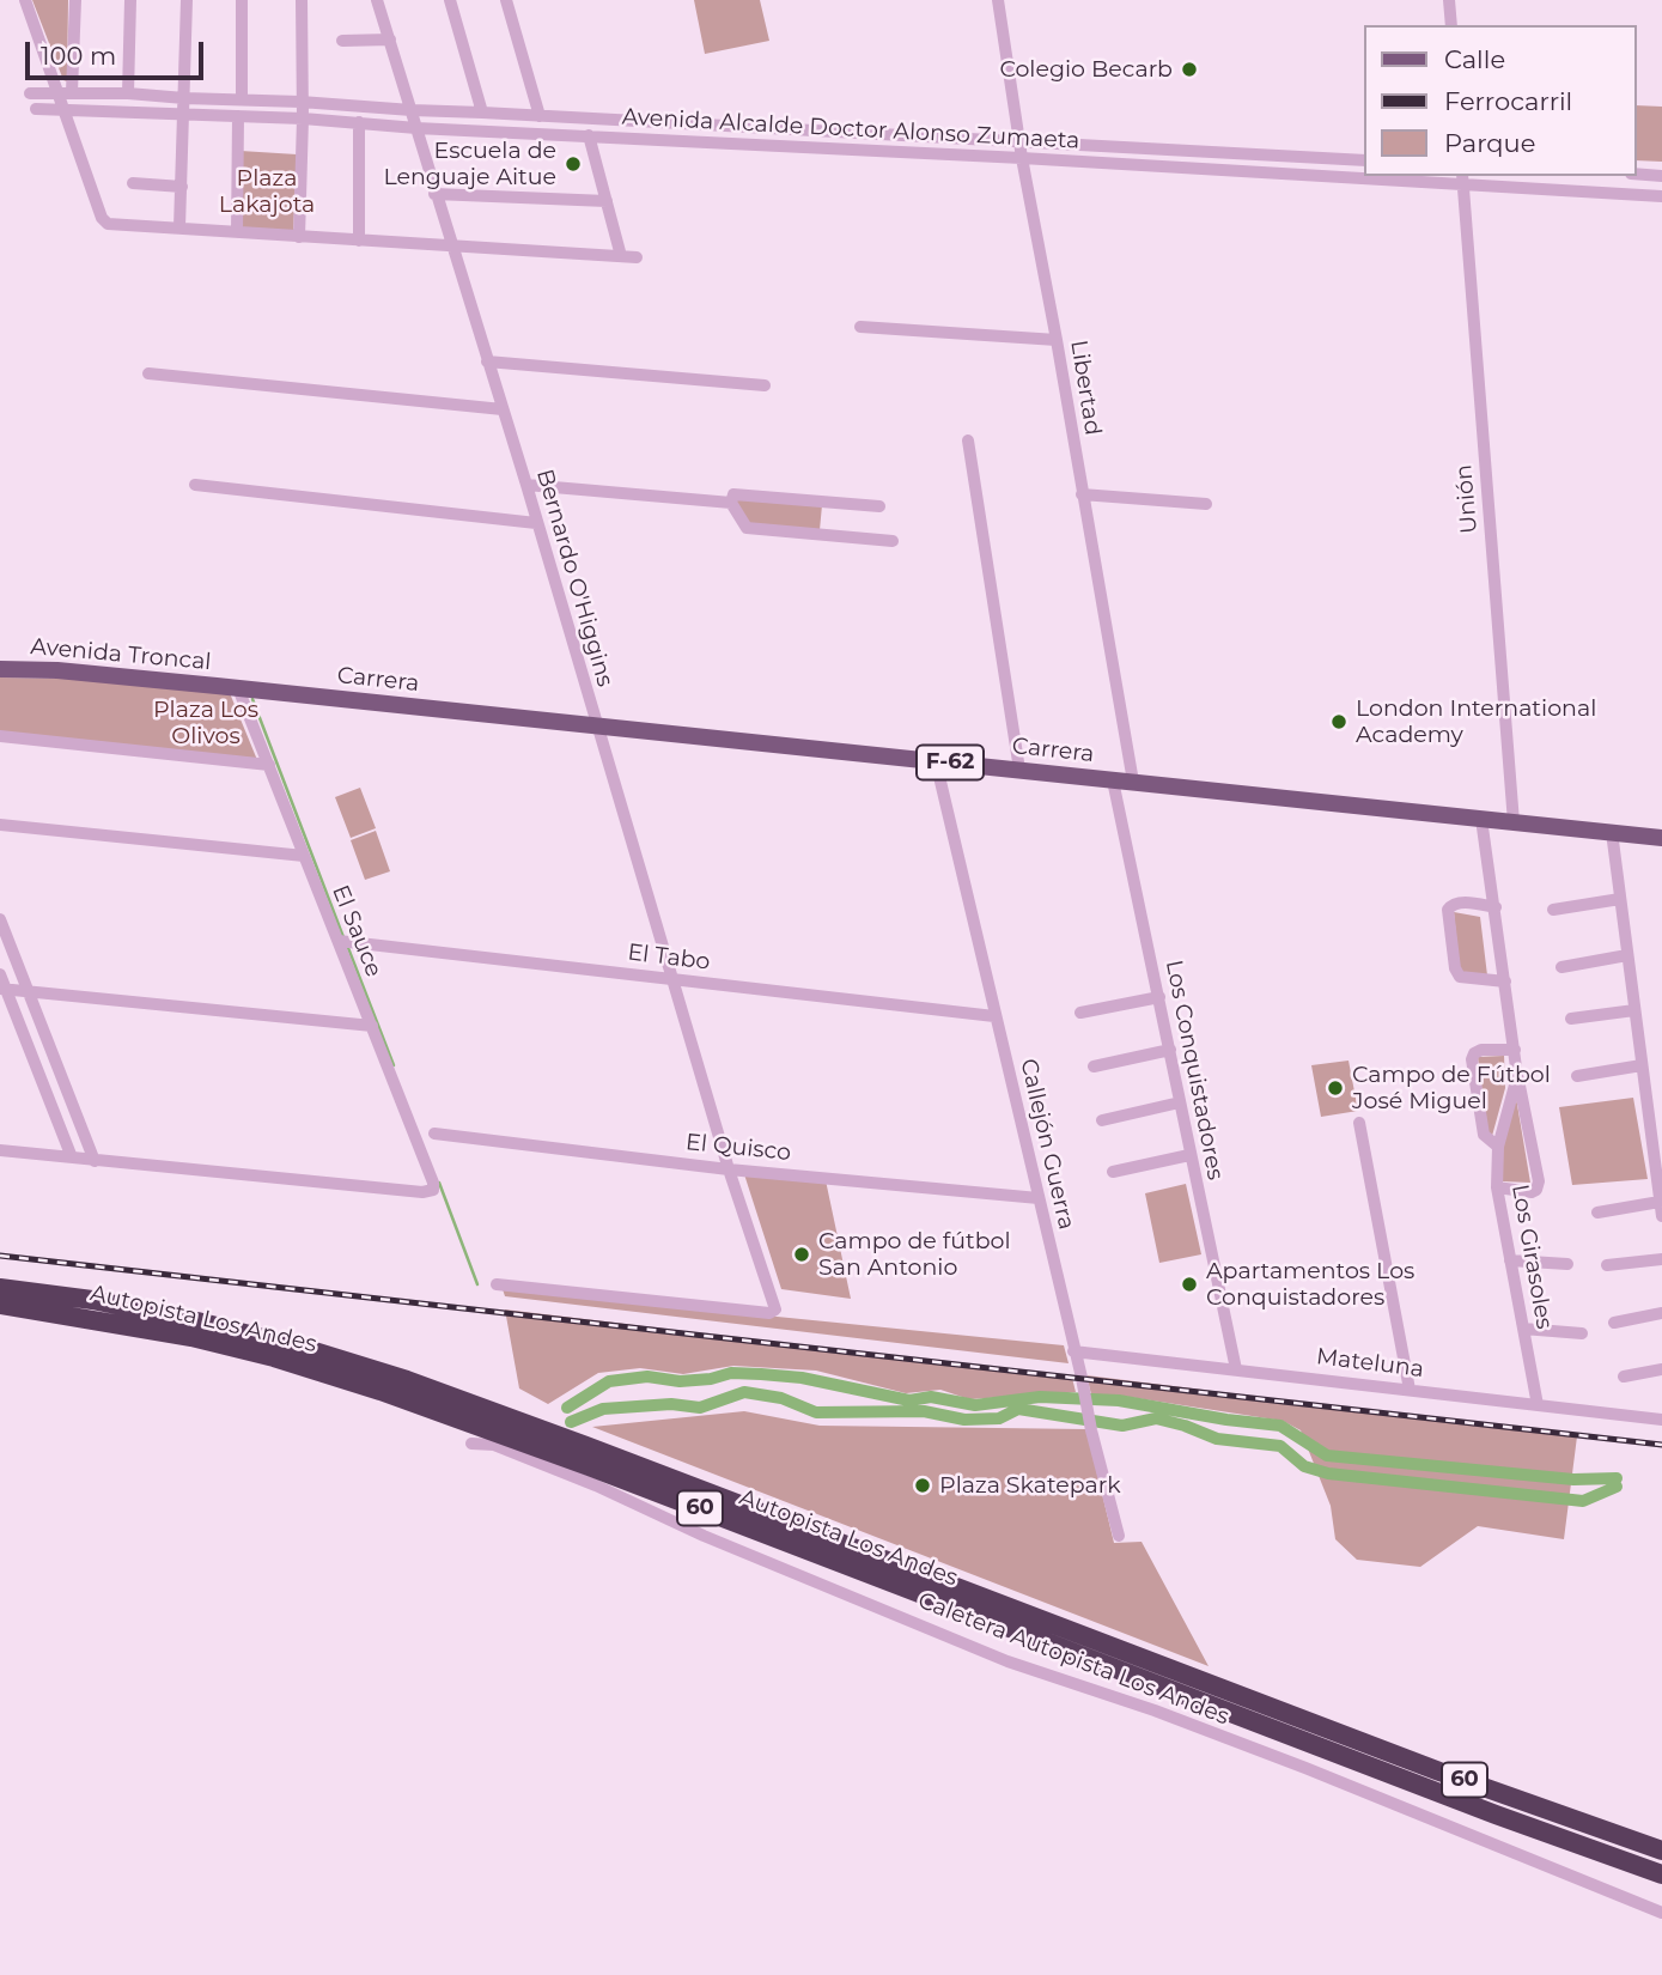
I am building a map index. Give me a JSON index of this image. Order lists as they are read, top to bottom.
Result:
{
  "streets": {
    "highway": ["Autopista Los Andes", "60"],
    "main road": ["Avenida Troncal", "Carrera", "F-62"],
    "street": [
      "Avenida Alcalde Doctor Alonso Zumaeta",
      "Libertad",
      "Unión",
      "Bernardo O'Higgins",
      "El Sauce",
      "El Tabo",
      "Los Conquistadores",
      "Callejón Guerra",
      "El Quisco",
      "Los Girasoles",
      "Mateluna",
      "Caletera Autopista Los Andes"
    ]
  },
  "crossings": [
    ["Avenida Alcalde Doctor Alonso Zumaeta", "Libertad"],
    ["Avenida Alcalde Doctor Alonso Zumaeta", "Unión"],
    ["Avenida Alcalde Doctor Alonso Zumaeta", "Bernardo O'Higgins"],
    ["Libertad", "Carrera"],
    ["Unión", "Carrera"],
    ["Bernardo O'Higgins", "Carrera"],
    ["Bernardo O'Higgins", "El Tabo"],
    ["Bernardo O'Higgins", "El Quisco"],
    ["Avenida Troncal", "Carrera"],
    ["Avenida Troncal", "El Sauce"],
    ["Carrera", "El Sauce"],
    ["Carrera", "Los Conquistadores"],
    ["Carrera", "Callejón Guerra"],
    ["Carrera", "Los Girasoles"],
    ["El Sauce", "El Tabo"],
    ["El Tabo", "Callejón Guerra"],
    ["Los Conquistadores", "Mateluna"],
    ["Callejón Guerra", "El Quisco"],
    ["Callejón Guerra", "Mateluna"],
    ["Los Girasoles", "Mateluna"]
  ],
  "parks": ["Plaza Lakajota", "Plaza Los Olivos"],
  "places": [
    "Colegio Becarb",
    "Escuela de Lenguaje Aitue",
    "London International Academy",
    "Campo de Fútbol José Miguel",
    "Campo de fútbol San Antonio",
    "Apartamentos Los Conquistadores",
    "Plaza Skatepark"
  ],
  "legend": ["Calle", "Ferrocarril", "Parque"],
  "scale_bar": "100 m"
}
